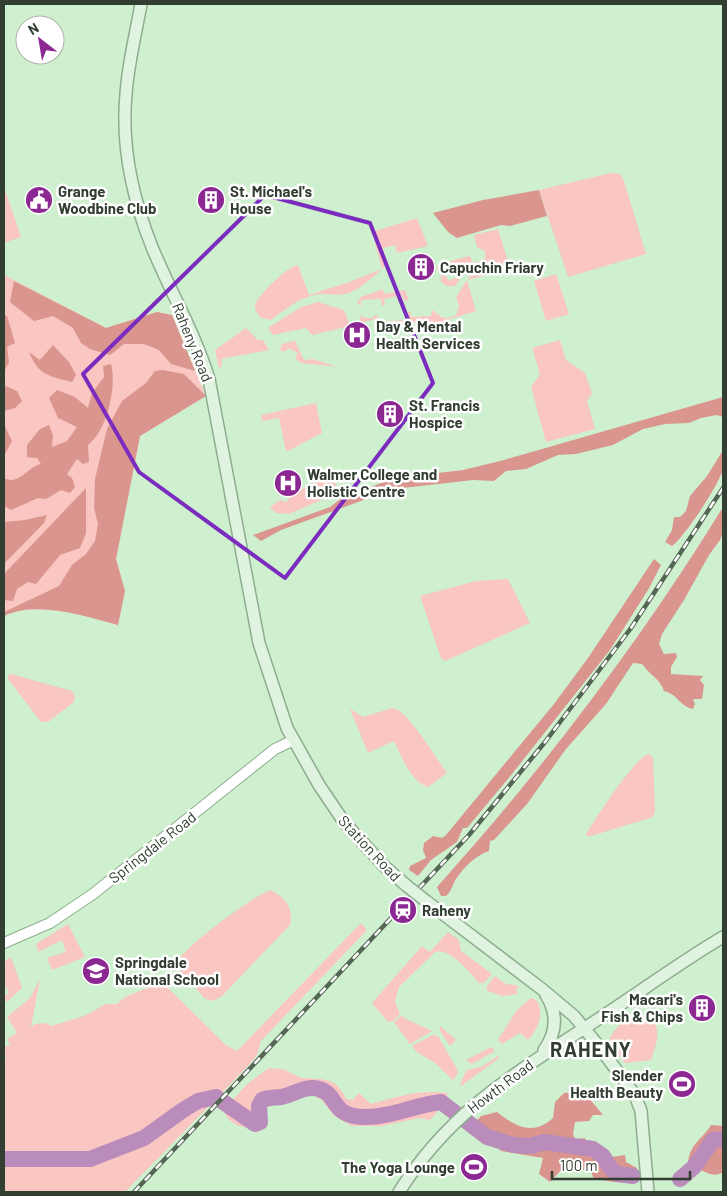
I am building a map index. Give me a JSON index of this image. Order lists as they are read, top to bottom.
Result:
{
  "streets": {
    "main road": ["Raheny Road", "Station Road", "Howth Road"],
    "street": ["Springdale Road"]
  },
  "crossings": [
    ["Raheny Road", "Springdale Road"],
    ["Raheny Road", "Station Road"],
    ["Springdale Road", "Station Road"],
    ["Station Road", "Howth Road"]
  ],
  "districts": ["RAHENY"],
  "places": {
    "public building": ["Grange Woodbine Club"],
    "building": [
      "St. Michael's House",
      "Capuchin Friary",
      "St. Francis Hospice",
      "Macari's Fish & Chips"
    ],
    "hospital": ["Day & Mental Health Services", "Walmer College and Holistic Centre"],
    "station": ["Raheny"],
    "school or university": ["Springdale National School"],
    "sports": ["Slender Health Beauty", "The Yoga Lounge"]
  },
  "scale_bar": "100 m",
  "north": "top left"
}
